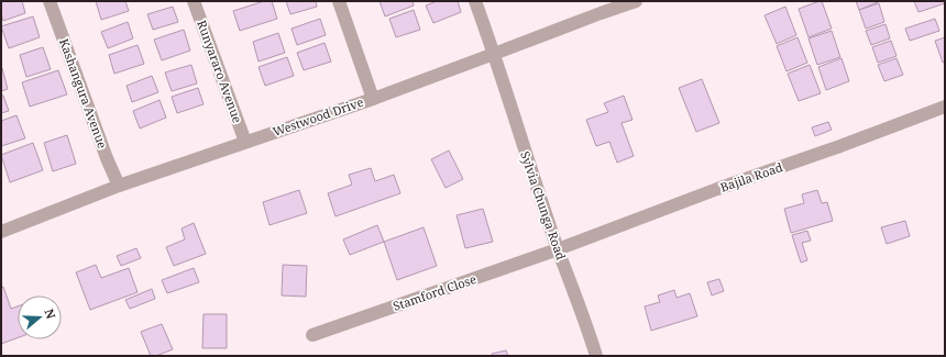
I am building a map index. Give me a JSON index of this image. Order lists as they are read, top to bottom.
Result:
{
  "streets": {
    "street": [
      "Runyararo Avenue",
      "Kashangura Avenue",
      "Westwood Drive",
      "Bajila Road",
      "Sylvia Chunga Road",
      "Stamford Close"
    ]
  },
  "crossings": [
    ["Runyararo Avenue", "Westwood Drive"],
    ["Kashangura Avenue", "Westwood Drive"],
    ["Westwood Drive", "Sylvia Chunga Road"],
    ["Bajila Road", "Sylvia Chunga Road"],
    ["Bajila Road", "Stamford Close"],
    ["Sylvia Chunga Road", "Stamford Close"]
  ],
  "north": "right"
}
